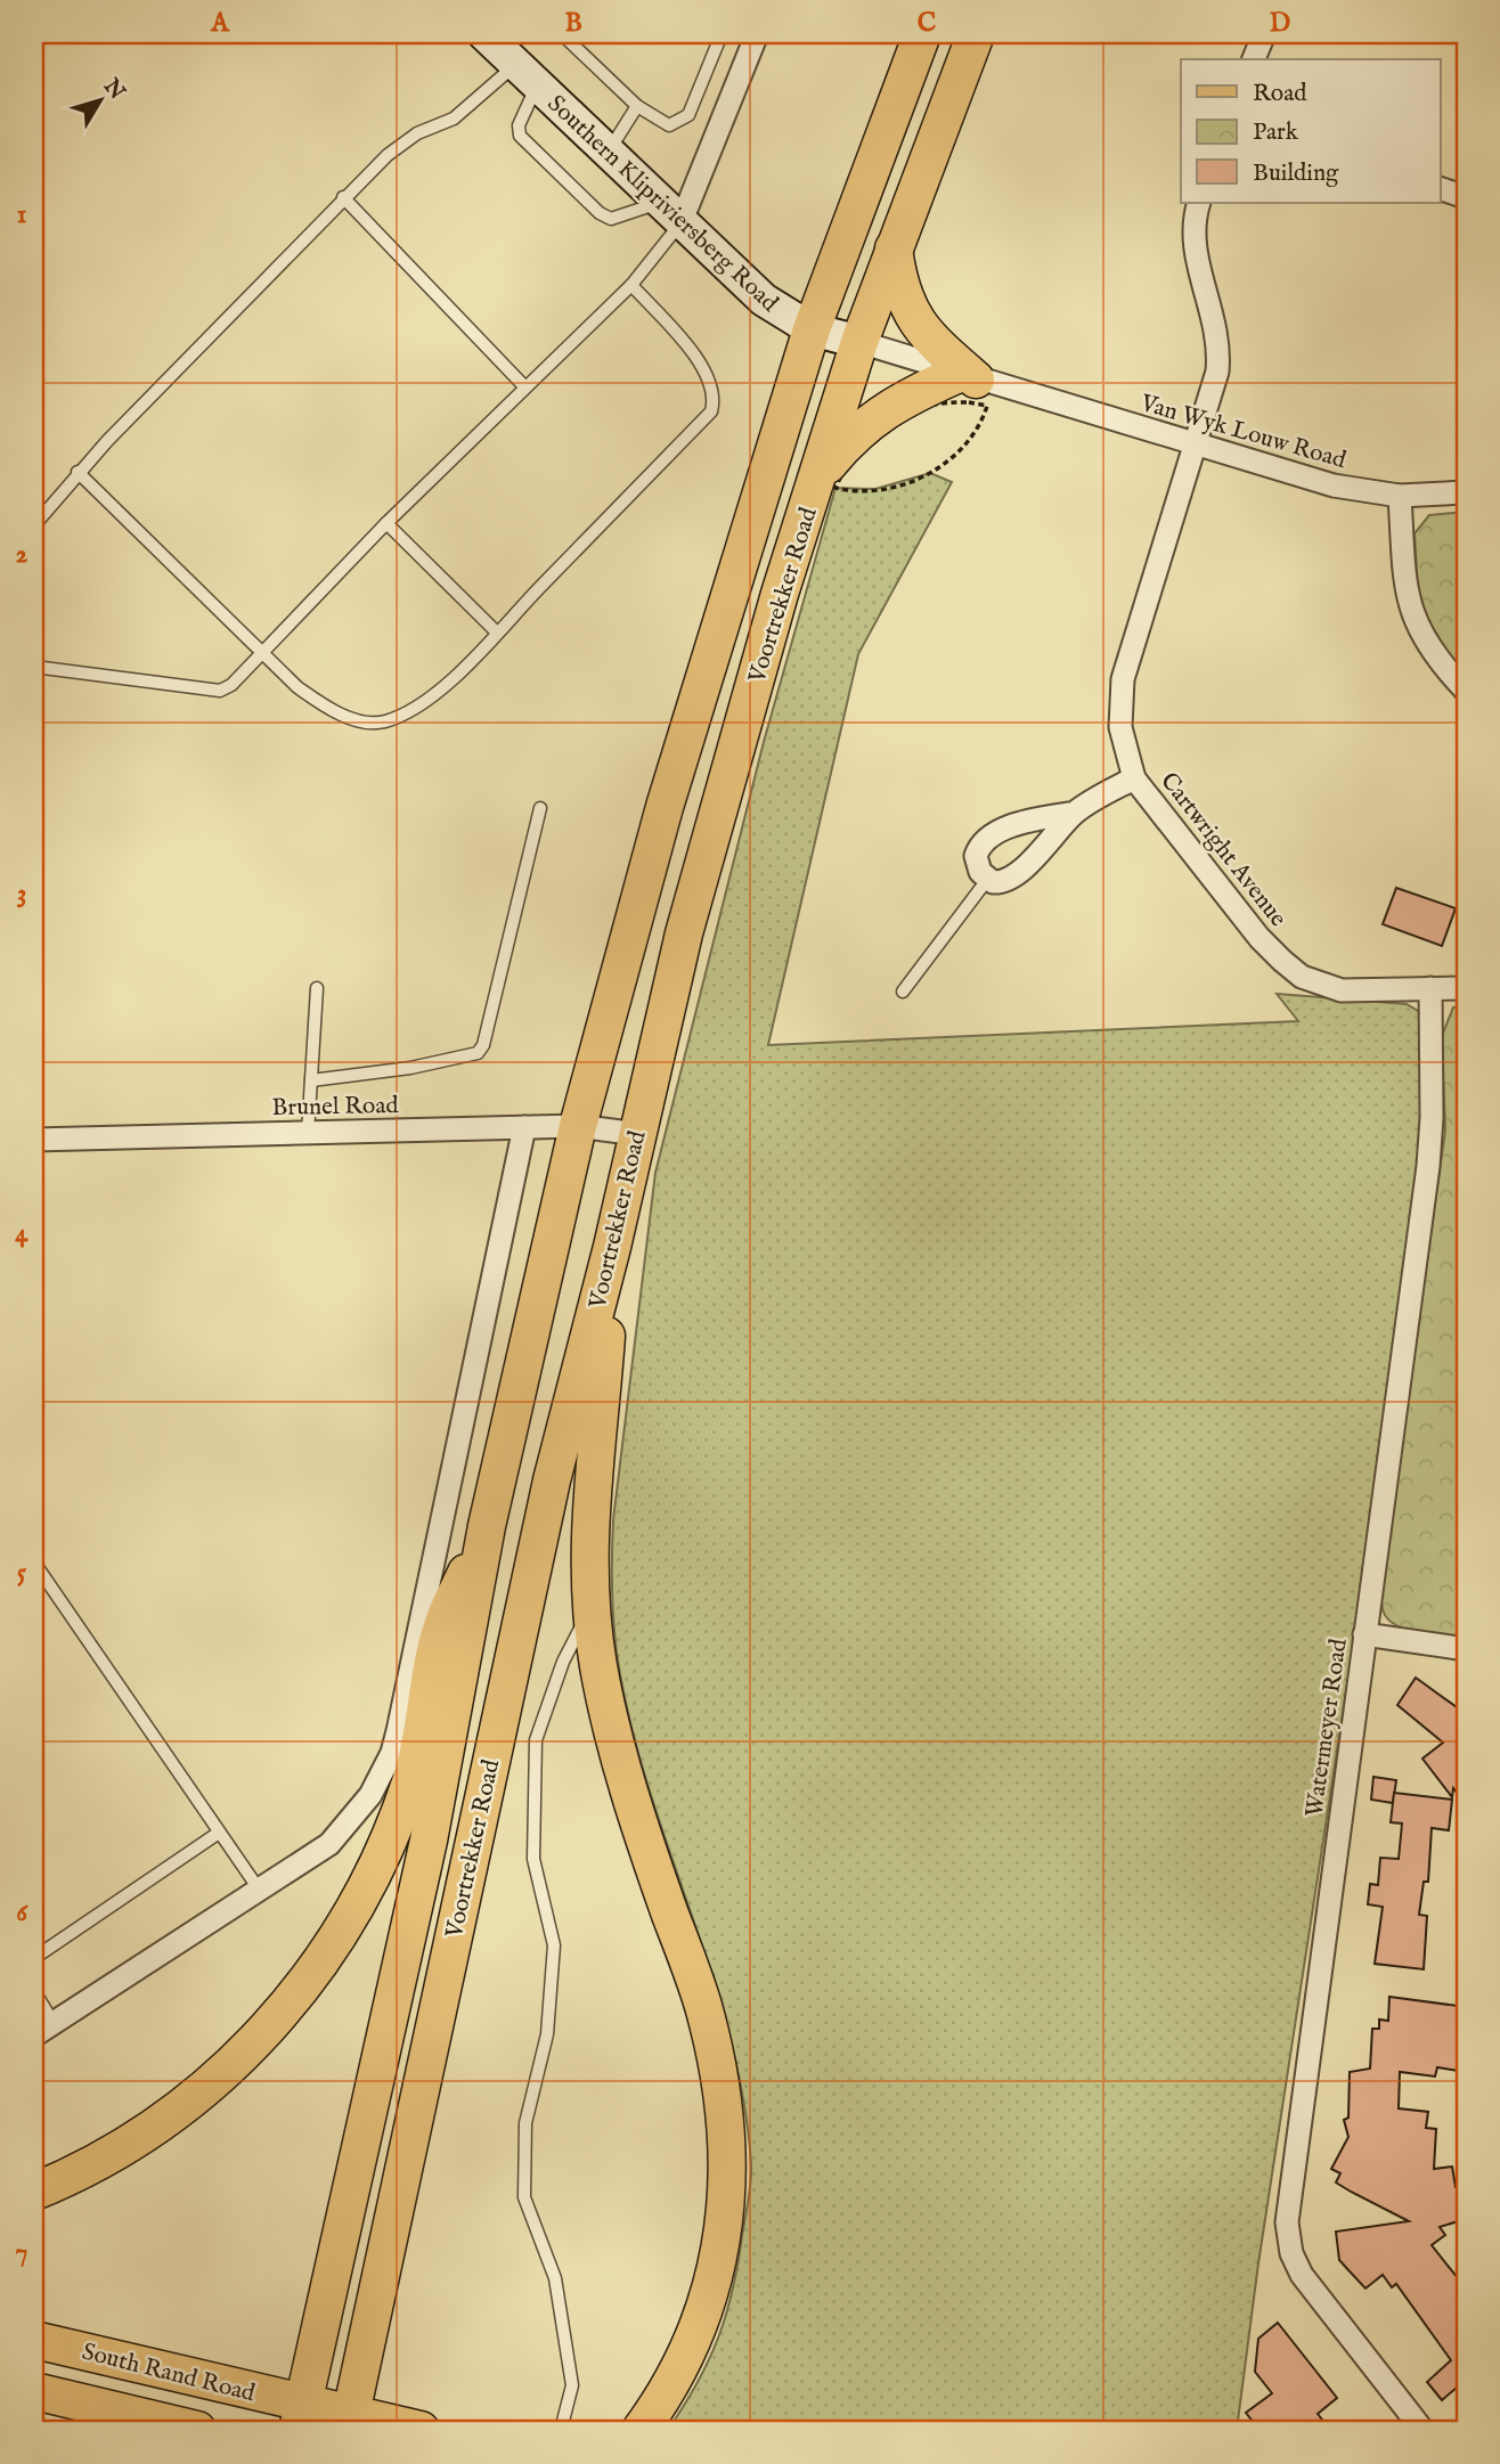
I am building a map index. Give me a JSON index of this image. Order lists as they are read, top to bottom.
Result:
{
  "streets": {
    "main road": ["Southern Klipriviersberg Road", "Voortrekker Road", "South Rand Road"],
    "street": [
      "Van Wyk Louw Road",
      "Cartwright Avenue",
      "Brunel Road",
      "Watermeyer Road"
    ]
  },
  "crossings": [
    ["Southern Klipriviersberg Road", "Van Wyk Louw Road"],
    ["Southern Klipriviersberg Road", "Voortrekker Road"],
    ["Van Wyk Louw Road", "Voortrekker Road"],
    ["Van Wyk Louw Road", "Cartwright Avenue"],
    ["Voortrekker Road", "Brunel Road"],
    ["Voortrekker Road", "South Rand Road"],
    ["Cartwright Avenue", "Watermeyer Road"]
  ],
  "legend": ["Road", "Park", "Building"],
  "north": "top right",
  "grid": {
    "columns": [
      "A",
      "B",
      "C",
      "D"
    ],
    "rows": [
      "1",
      "2",
      "3",
      "4",
      "5",
      "6",
      "7"
    ]
  }
}
